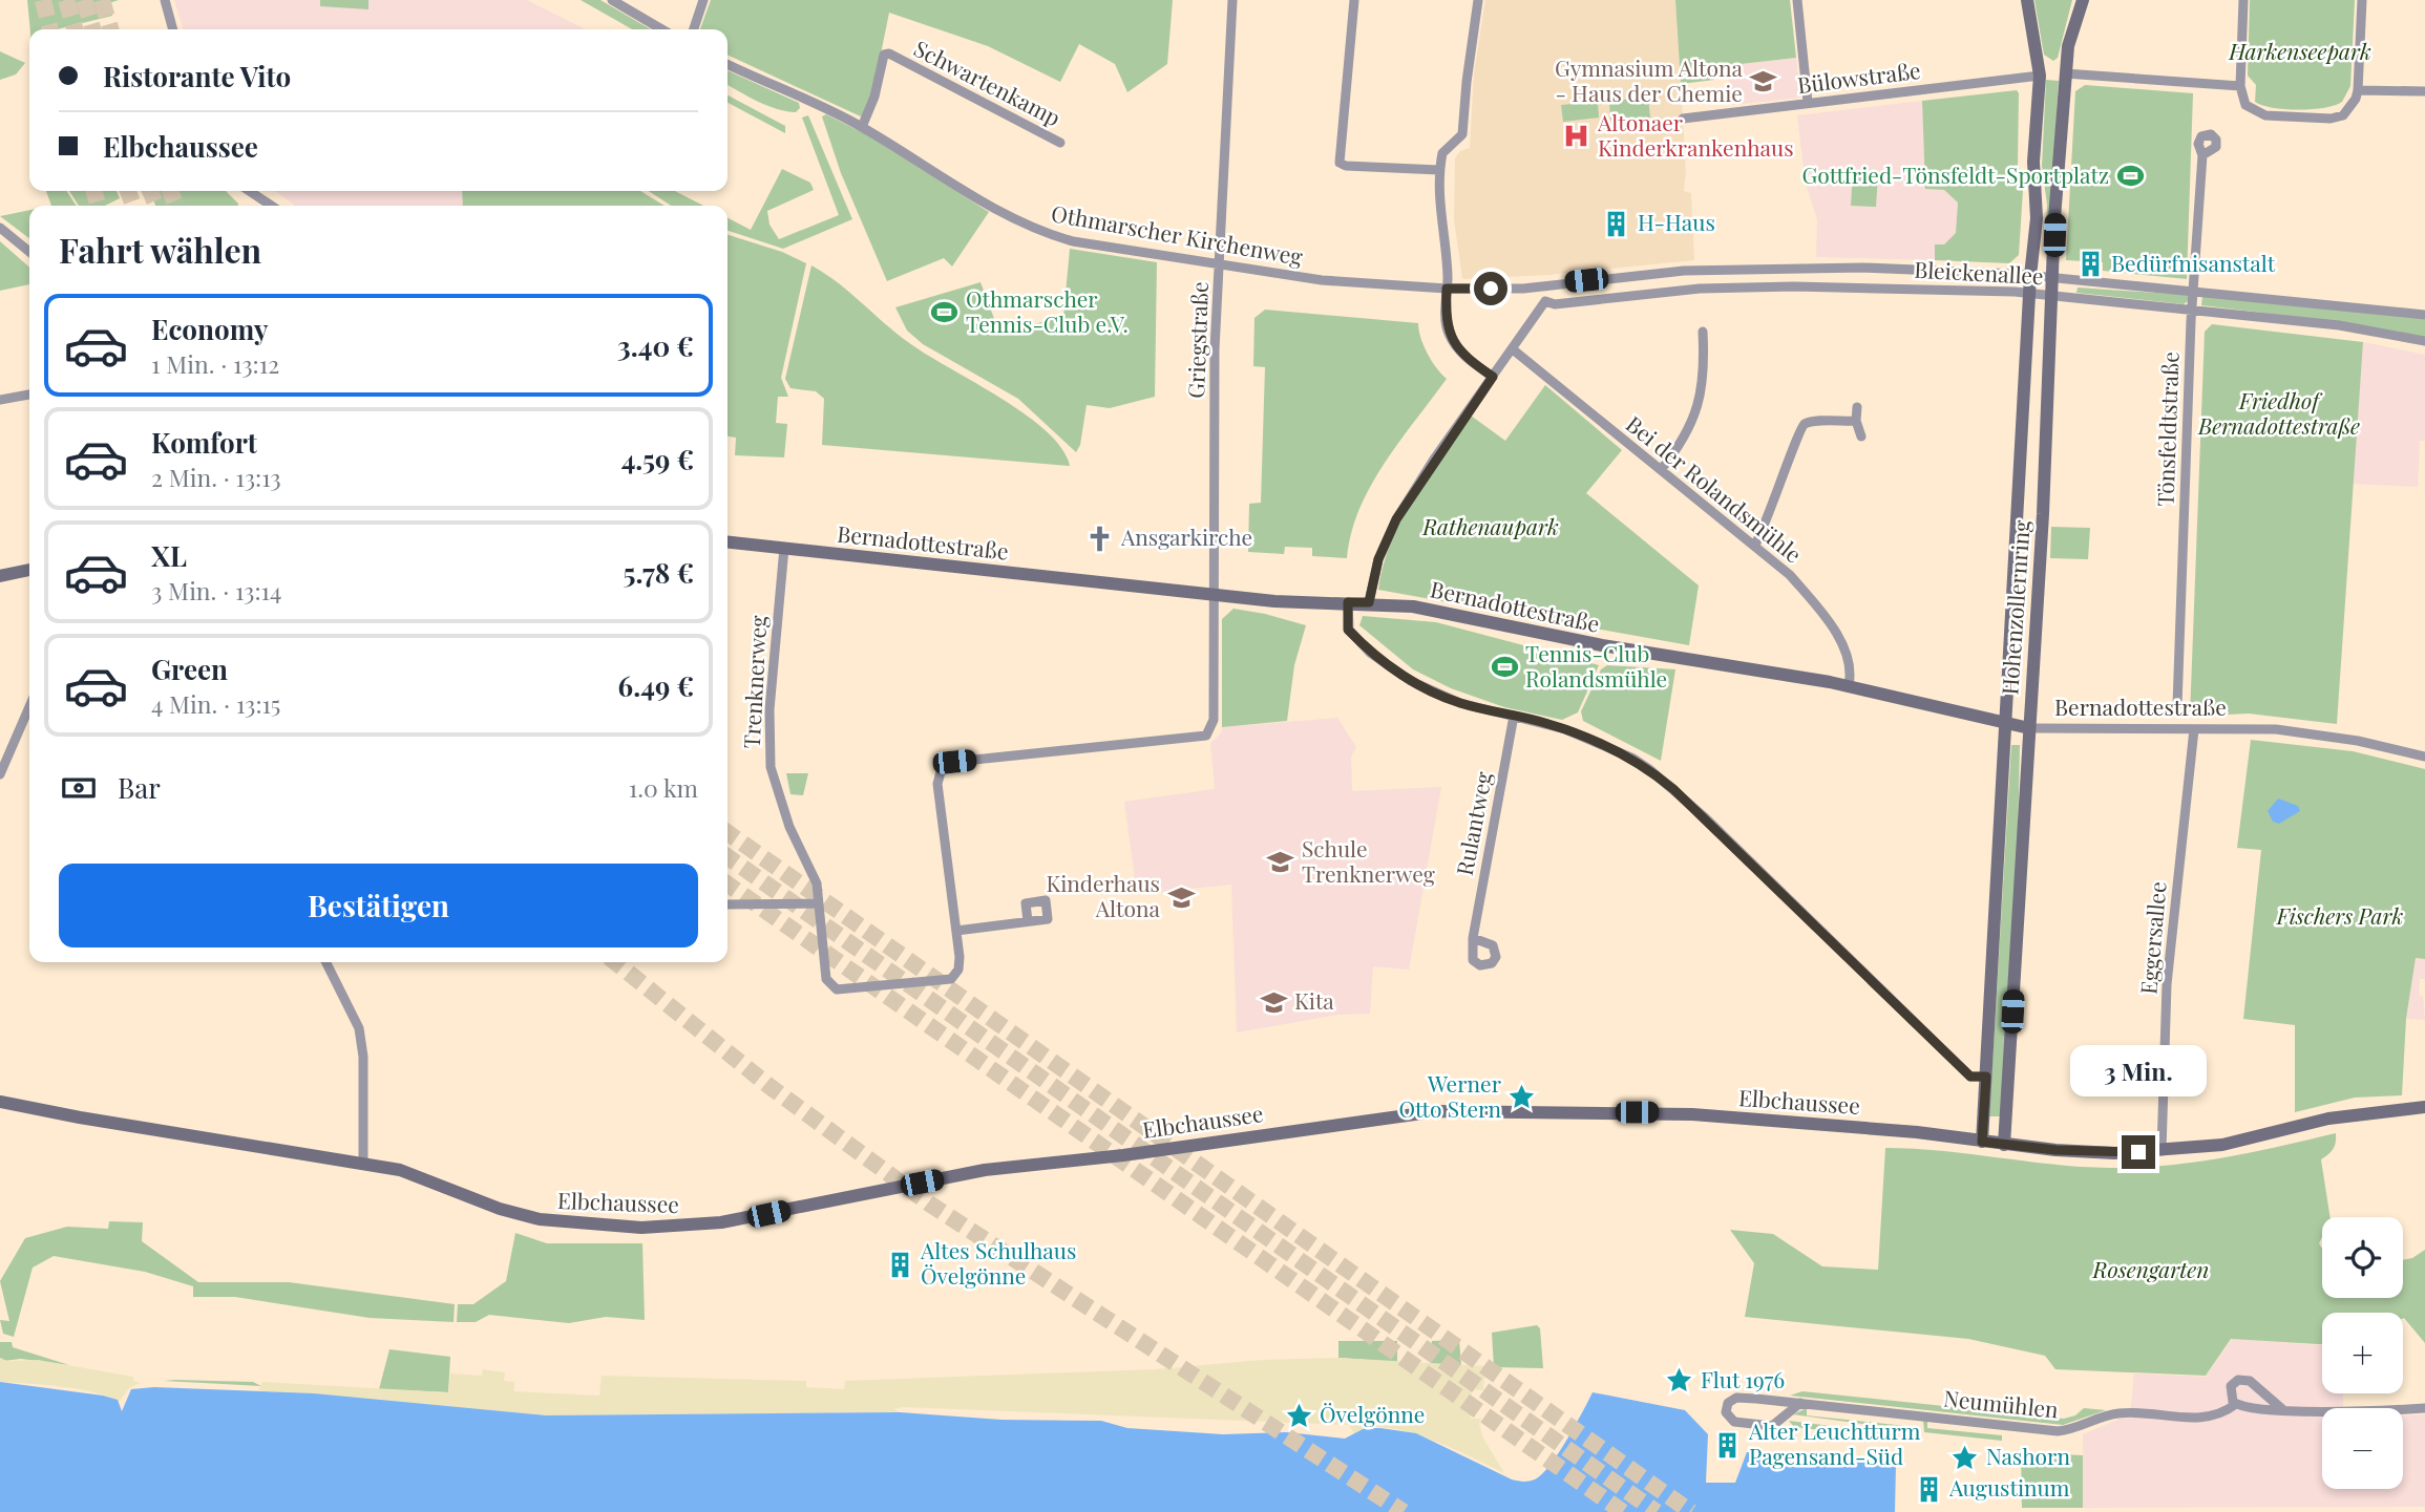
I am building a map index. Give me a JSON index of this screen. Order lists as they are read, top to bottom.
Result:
{
  "streets": {
    "main road": ["Bernadottestraße", "Hohenzollernring", "Elbchaussee"],
    "street": [
      "Bülowstraße",
      "Schwartenkamp",
      "Othmarscher Kirchenweg",
      "Bleickenallee",
      "Griegstraße",
      "Tönsfeldtstraße",
      "Bei der Rolandsmühle",
      "Trenknerweg",
      "Rulantweg",
      "Eggersallee",
      "Neumühlen"
    ]
  },
  "crossings": [
    ["Bülowstraße", "Hohenzollernring"],
    ["Schwartenkamp", "Othmarscher Kirchenweg"],
    ["Othmarscher Kirchenweg", "Bleickenallee"],
    ["Othmarscher Kirchenweg", "Griegstraße"],
    ["Bleickenallee", "Tönsfeldtstraße"],
    ["Bleickenallee", "Hohenzollernring"],
    ["Griegstraße", "Bernadottestraße"],
    ["Griegstraße", "Trenknerweg"],
    ["Bei der Rolandsmühle", "Bernadottestraße"],
    ["Bernadottestraße", "Hohenzollernring"],
    ["Bernadottestraße", "Trenknerweg"],
    ["Bernadottestraße", "Eggersallee"],
    ["Hohenzollernring", "Elbchaussee"],
    ["Eggersallee", "Elbchaussee"]
  ],
  "parks": [
    "Harkenseepark",
    "Friedhof Bernadottestraße",
    "Rathenaupark",
    "Fischers Park",
    "Rosengarten"
  ],
  "places": {
    "school or university": [
      "Gymnasium Altona - Haus der Chemie",
      "Schule Trenknerweg",
      "Kinderhaus Altona",
      "Kita"
    ],
    "hospital": ["Altonaer Kinderkrankenhaus"],
    "sports": ["Gottfried-Tönsfeldt-Sportplatz", "Othmarscher Tennis-Club e.V.", "Tennis-Club Rolandsmühle"],
    "building": [
      "H-Haus",
      "Bedürfnisanstalt",
      "Altes Schulhaus Övelgönne",
      "Alter Leuchtturm Pagensand-Süd",
      "Augustinum"
    ],
    "church": ["Ansgarkirche"],
    "place": [
      "Werner Otto Stern",
      "Flut 1976",
      "Övelgönne",
      "Nashorn"
    ]
  },
  "page": {
    "banner": ["Ristorante Vito", "Elbchaussee"],
    "heading": "Fahrt wählen",
    "list": [
      {
        "name": "Economy",
        "note": "1 Min. · 13:12",
        "value": "3.40 €"
      },
      {
        "name": "Komfort",
        "note": "2 Min. · 13:13",
        "value": "4.59 €"
      },
      {
        "name": "XL",
        "note": "3 Min. · 13:14",
        "value": "5.78 €"
      },
      {
        "name": "Green",
        "note": "4 Min. · 13:15",
        "value": "6.49 €"
      }
    ],
    "pay": ["Bar", "1.0 km"],
    "buttons": "Bestätigen",
    "bubble": "3 Min.",
    "map_buttons": ["+", "−"]
  }
}
